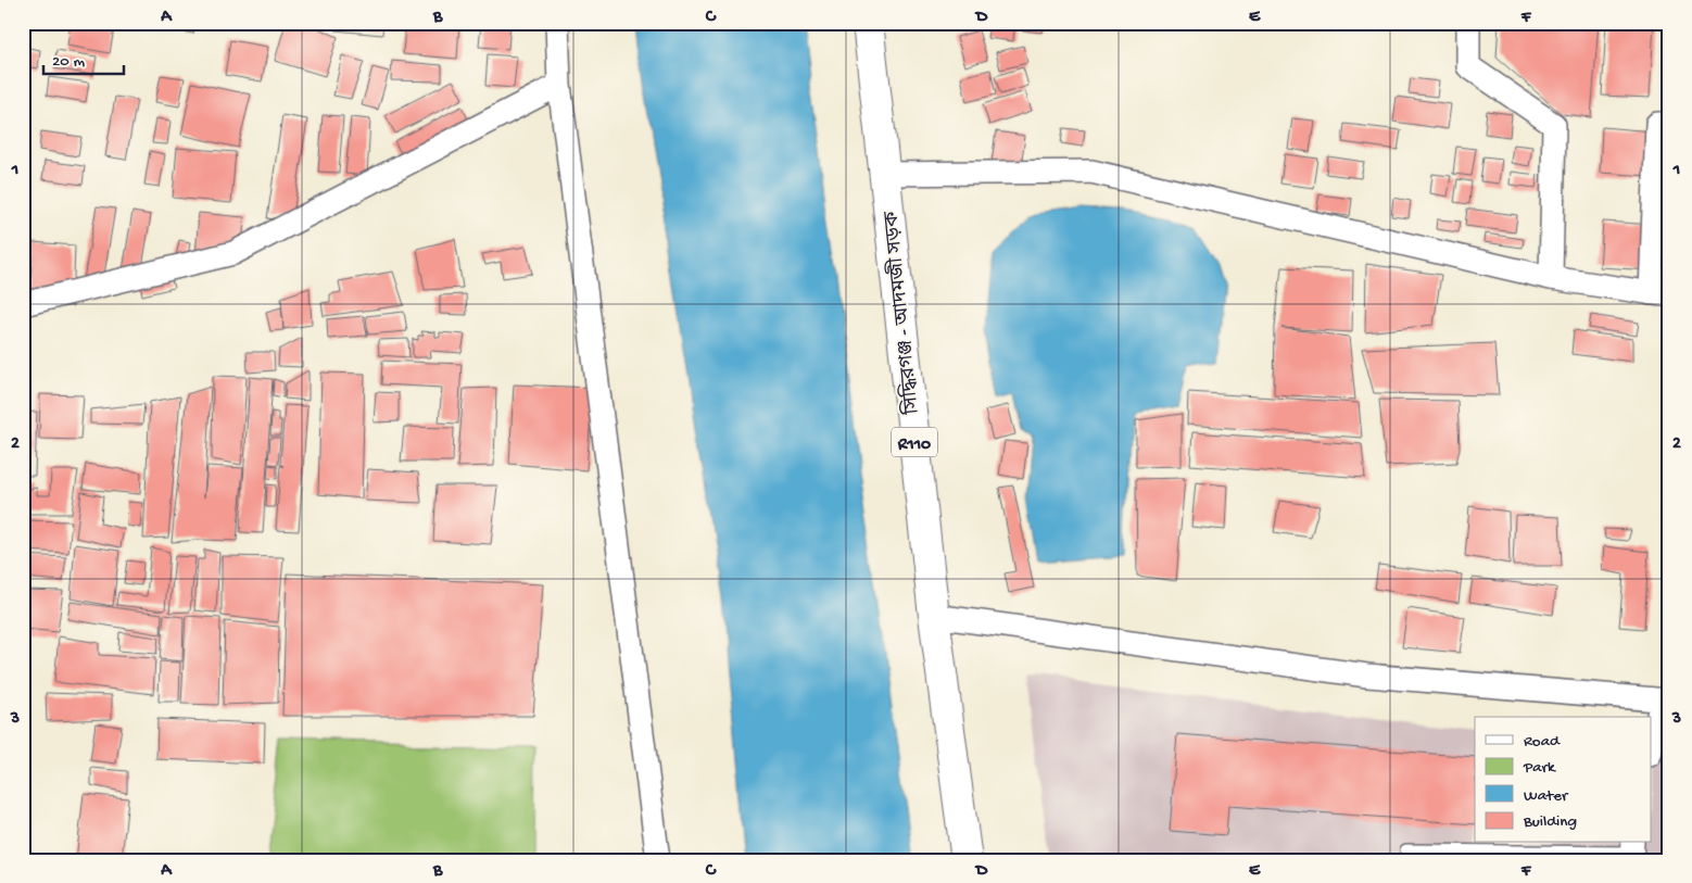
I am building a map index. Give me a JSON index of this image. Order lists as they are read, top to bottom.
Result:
{
  "streets": {
    "main road": ["সিদ্ধিরগঞ্জ - আদমজী সড়ক", "R110"]
  },
  "legend": [
    "Road",
    "Park",
    "Water",
    "Building"
  ],
  "scale_bar": "20 m",
  "grid": {
    "columns": [
      "A",
      "B",
      "C",
      "D",
      "E",
      "F"
    ],
    "rows": ["1", "2", "3"]
  }
}
